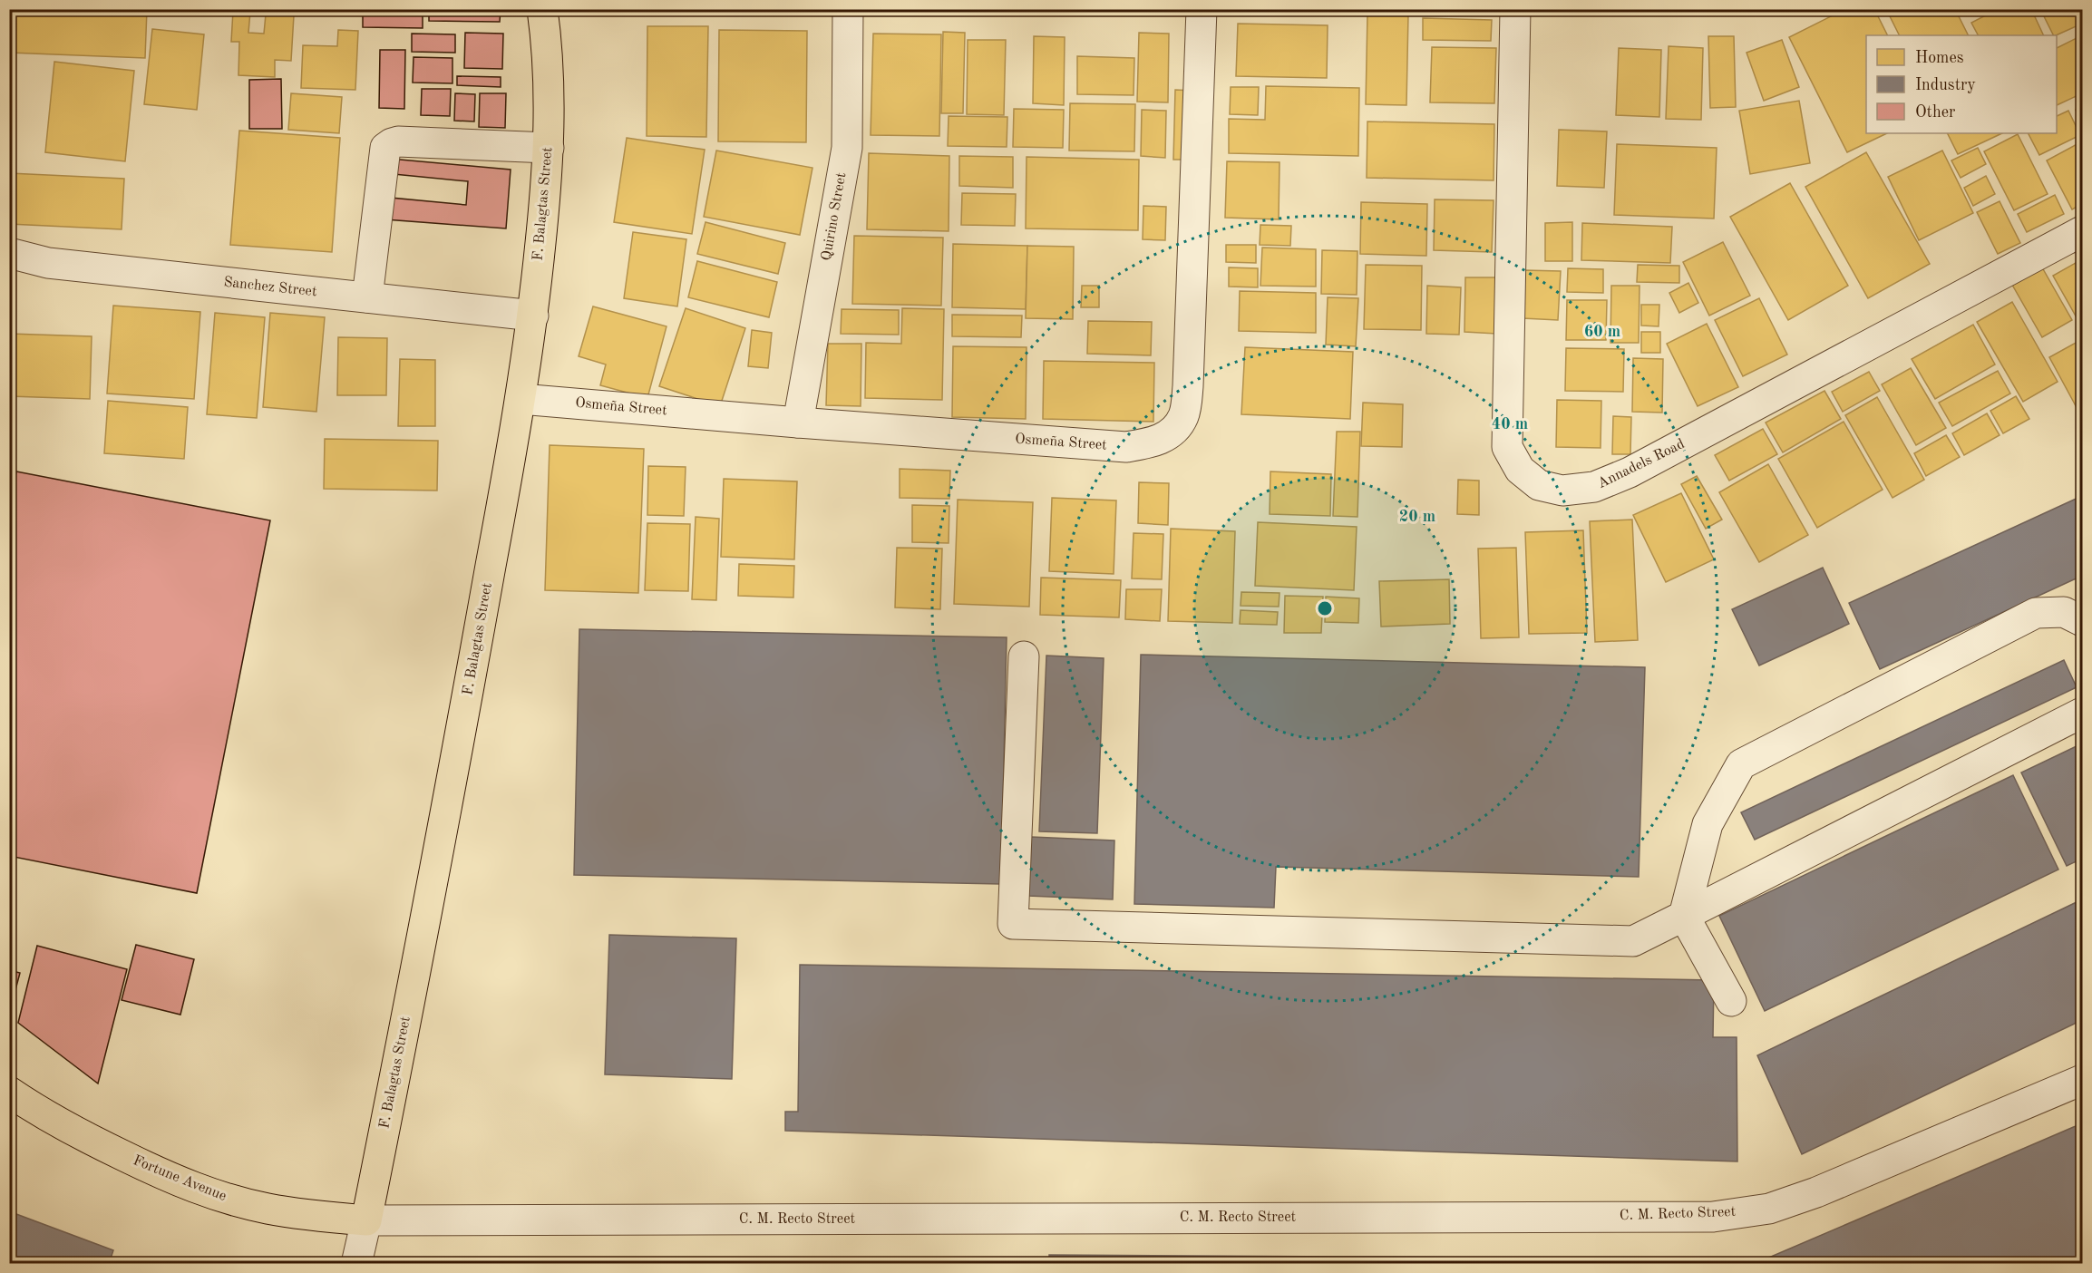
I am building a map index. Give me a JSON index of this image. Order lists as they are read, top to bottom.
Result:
{
  "streets": {
    "main road": ["F. Balagtas Street", "Fortune Avenue"],
    "street": [
      "Quirino Street",
      "Sanchez Street",
      "Osmeña Street",
      "Annadels Road",
      "C. M. Recto Street"
    ]
  },
  "crossings": [
    ["F. Balagtas Street", "Sanchez Street"],
    ["F. Balagtas Street", "Osmeña Street"],
    ["F. Balagtas Street", "Fortune Avenue"],
    ["F. Balagtas Street", "C. M. Recto Street"],
    ["Quirino Street", "Osmeña Street"],
    ["Fortune Avenue", "C. M. Recto Street"]
  ],
  "legend": ["Homes", "Industry", "Other"],
  "rings": ["60 m", "40 m", "20 m"]
}
